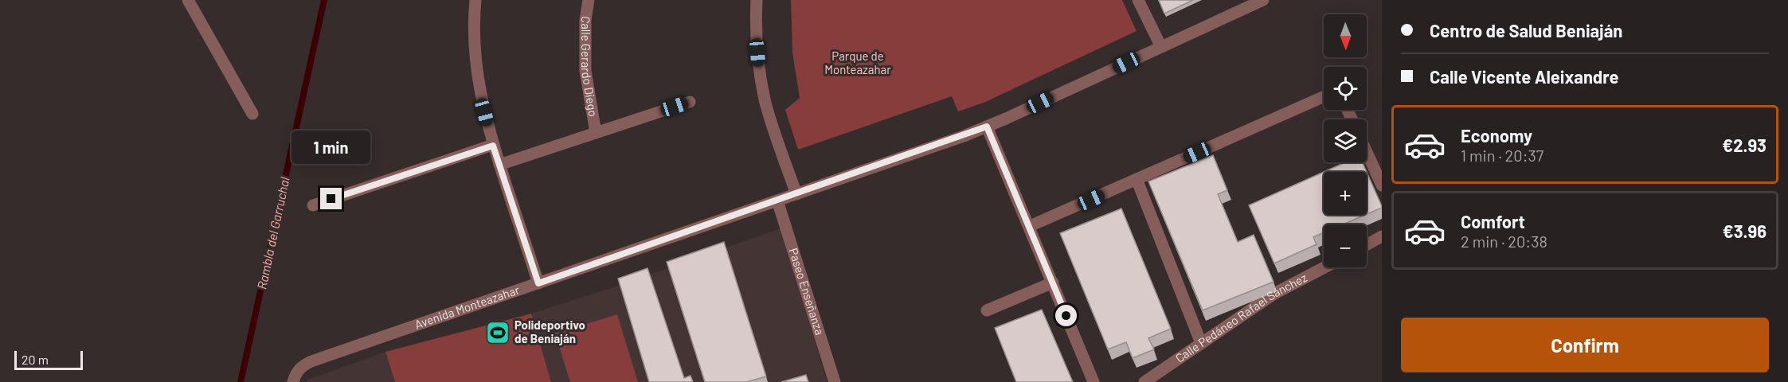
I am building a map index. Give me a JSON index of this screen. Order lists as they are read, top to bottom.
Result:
{
  "streets": {
    "street": [
      "Calle Gerardo Diego",
      "Paseo Enseñanza",
      "Avenida Monteazahar",
      "Calle Pedáneo Rafael Sánchez"
    ]
  },
  "crossings": [
    ["Paseo Enseñanza", "Avenida Monteazahar"]
  ],
  "water": ["Rambla del Garruchal"],
  "parks": ["Parque de Monteazahar"],
  "places": {
    "sports": ["Polideportivo de Beniaján"]
  },
  "scale_bar": "20 m",
  "north": "bottom",
  "page": {
    "banner": ["Centro de Salud Beniaján", "Calle Vicente Aleixandre"],
    "map_buttons": ["+", "−"],
    "list": [
      {
        "name": "Economy",
        "note": "1 min · 20:37",
        "value": "€2.93"
      },
      {
        "name": "Comfort",
        "note": "2 min · 20:38",
        "value": "€3.96"
      }
    ],
    "bubble": "1 min",
    "buttons": "Confirm",
    "scale": "20 m"
  }
}
